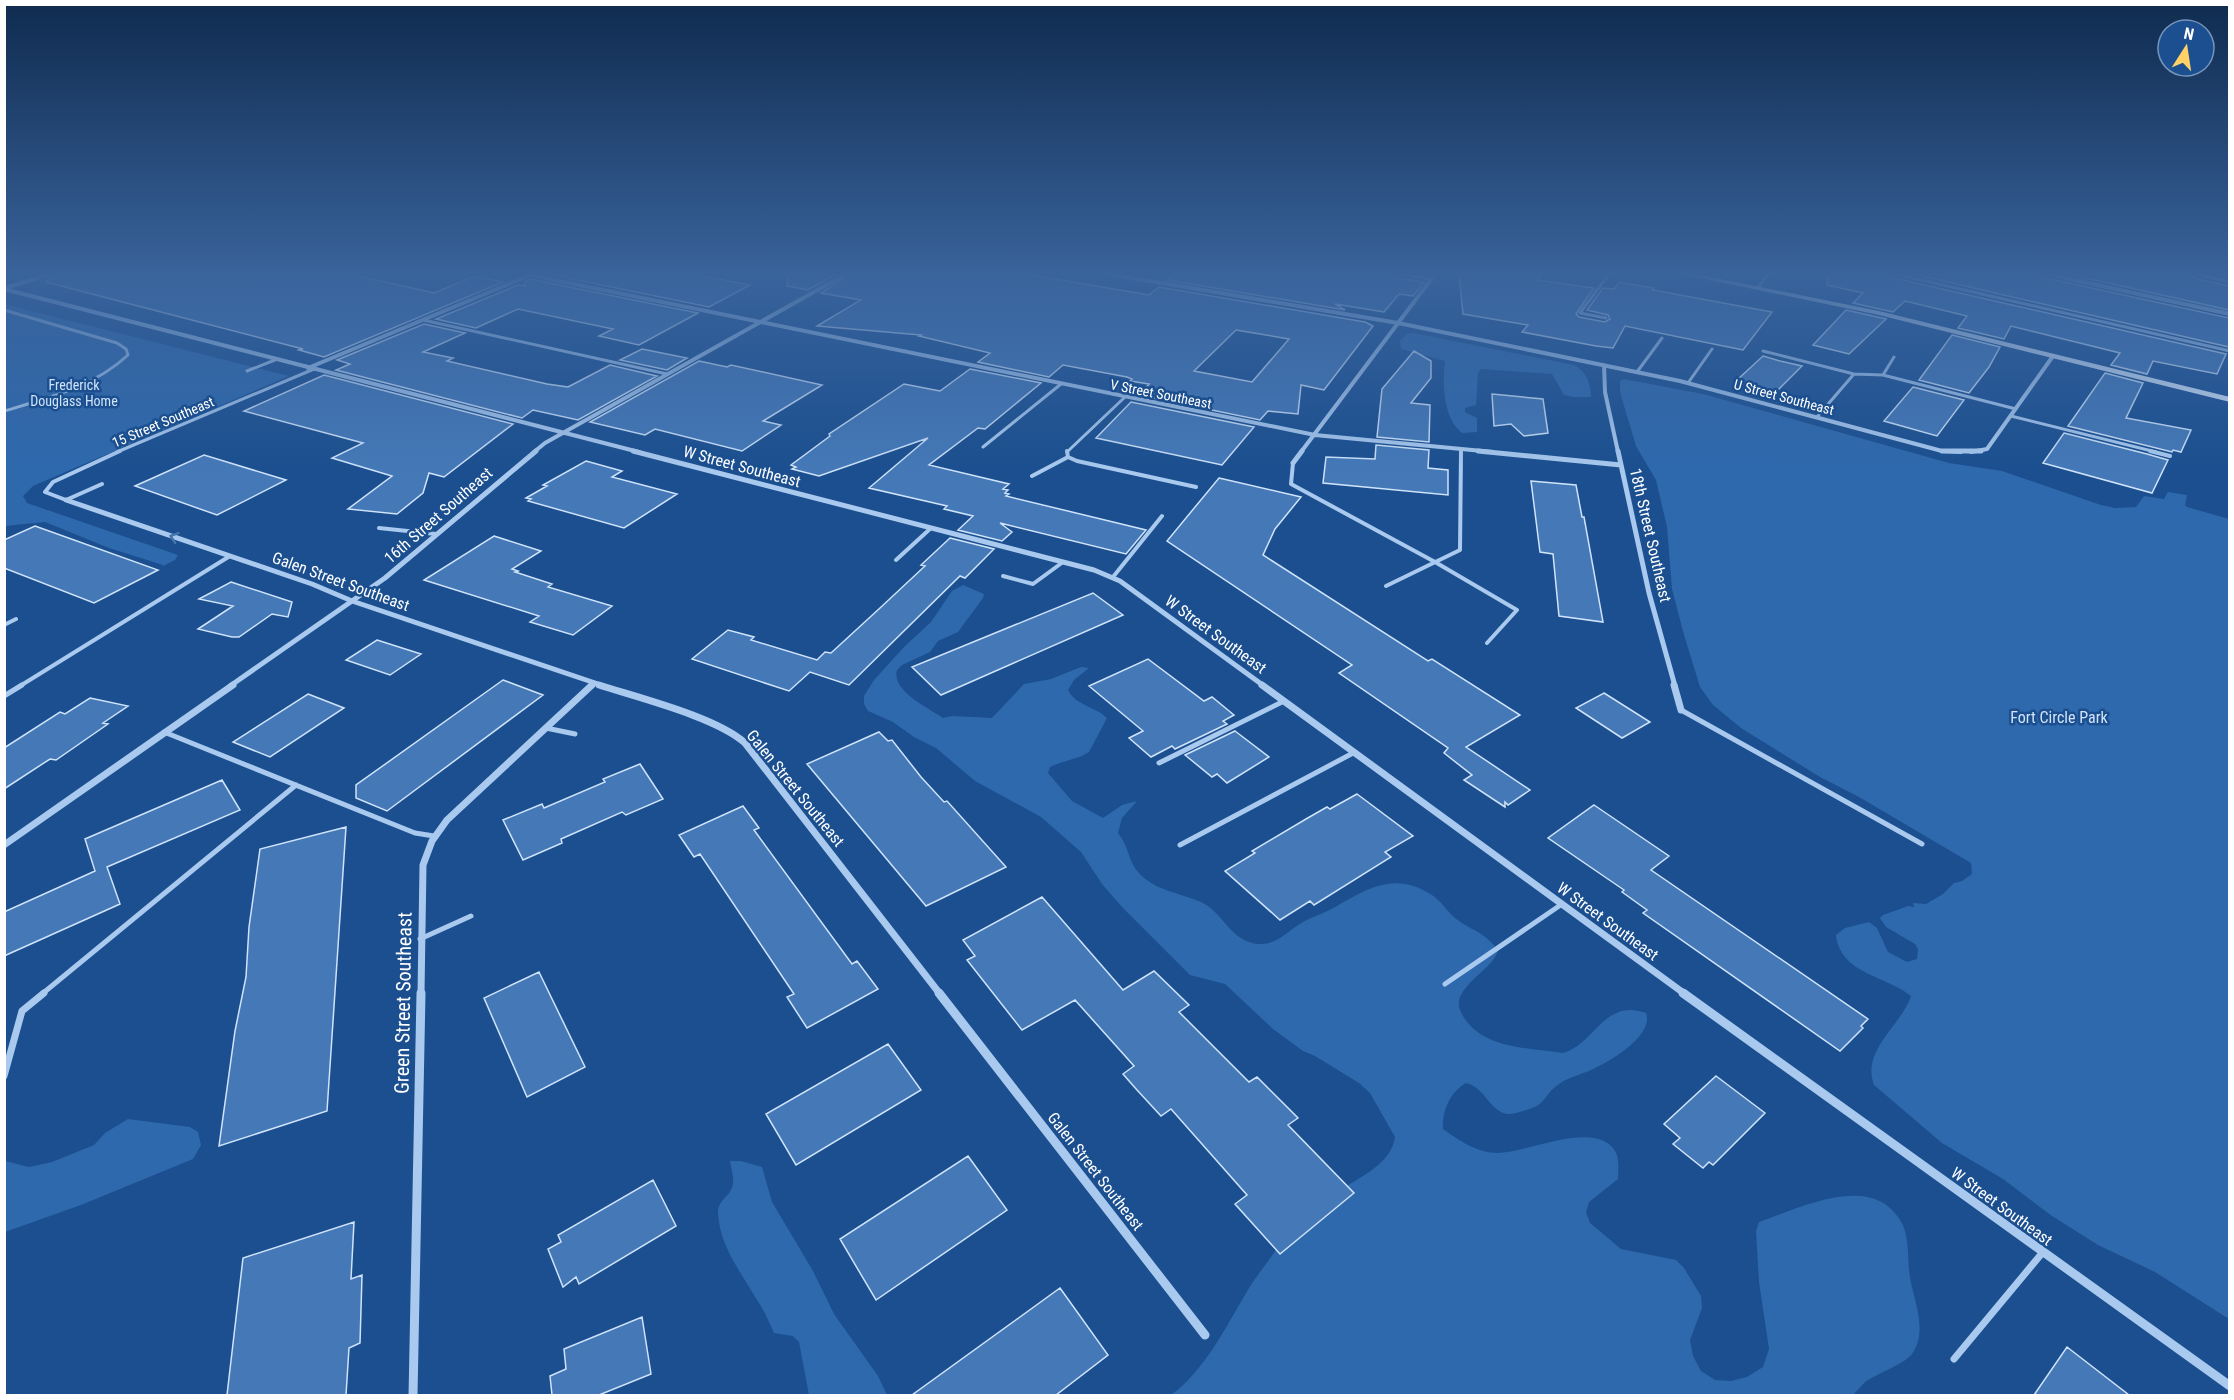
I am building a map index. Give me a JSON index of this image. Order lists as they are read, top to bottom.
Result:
{
  "streets": {
    "street": [
      "V Street Southeast",
      "U Street Southeast",
      "W Street Southeast",
      "16th Street Southeast",
      "18th Street Southeast",
      "Galen Street Southeast",
      "Green Street Southeast"
    ],
    "lane": ["15 Street Southeast"]
  },
  "crossings": [
    ["V Street Southeast", "18th Street Southeast"],
    ["U Street Southeast", "18th Street Southeast"],
    ["15 Street Southeast", "W Street Southeast"],
    ["15 Street Southeast", "Galen Street Southeast"],
    ["W Street Southeast", "16th Street Southeast"],
    ["16th Street Southeast", "Galen Street Southeast"],
    ["Galen Street Southeast", "Green Street Southeast"]
  ],
  "parks": ["Frederick Douglass Home", "Fort Circle Park"],
  "north": "top"
}
